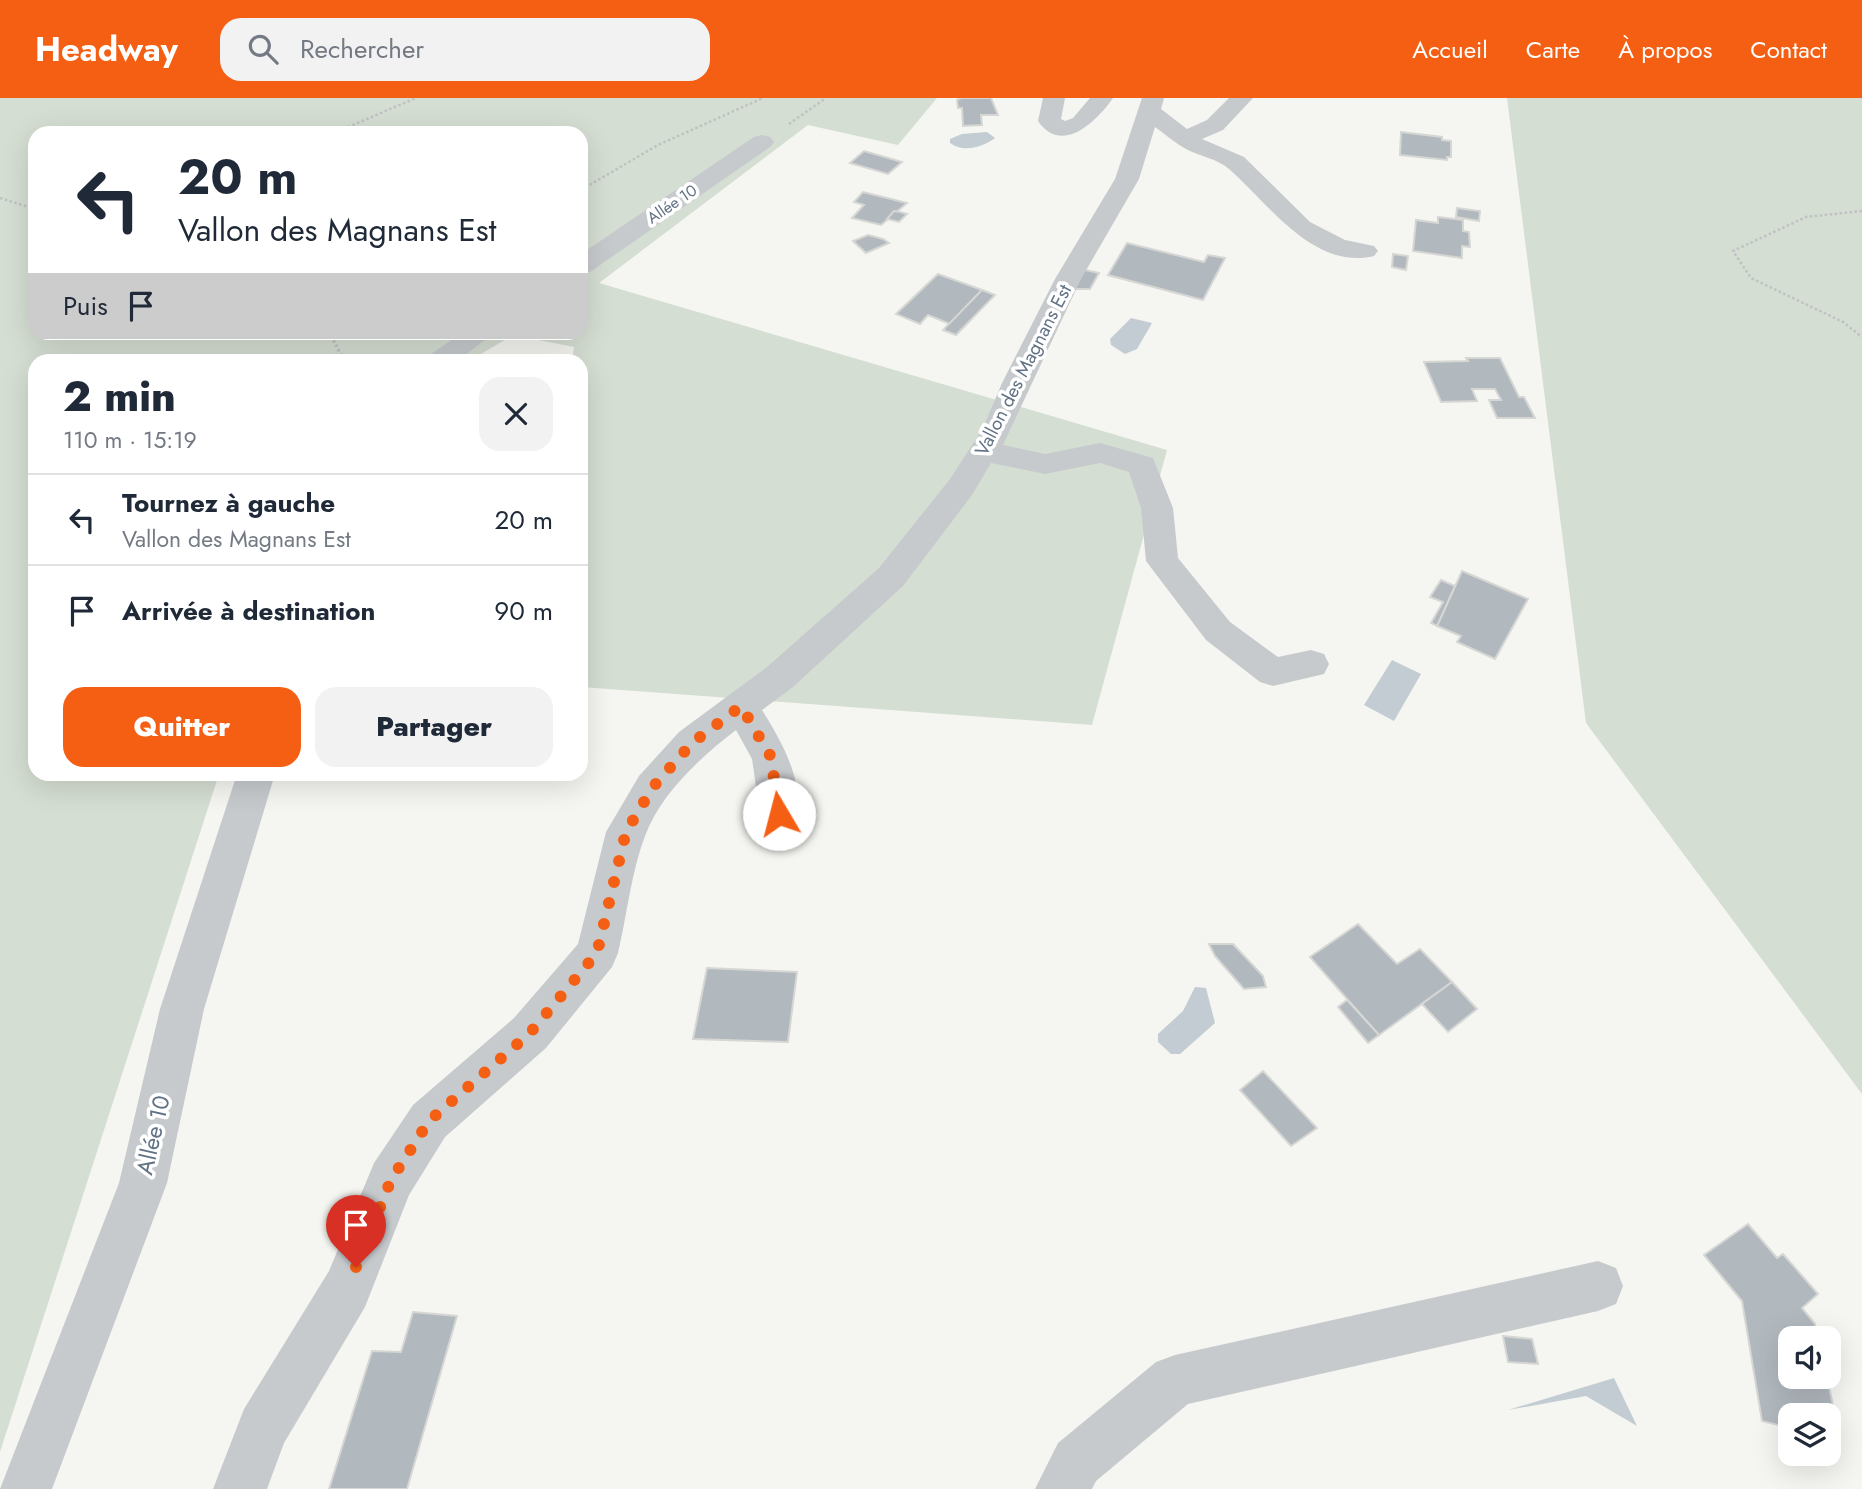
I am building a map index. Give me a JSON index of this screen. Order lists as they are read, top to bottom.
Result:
{
  "streets": {
    "street": ["Allée 10", "Vallon des Magnans Est"]
  },
  "page": {
    "header": "Headway",
    "search": "Rechercher",
    "nav": [
      "Accueil",
      "Carte",
      "À propos",
      "Contact"
    ],
    "turn": ["20 m", "Vallon des Magnans Est"],
    "then": "Puis",
    "heading": ["2 min", "110 m · 15:19"],
    "list": [
      {
        "name": "Tournez à gauche",
        "note": "Vallon des Magnans Est",
        "value": "20 m"
      },
      {
        "name": "Arrivée à destination",
        "value": "90 m"
      }
    ],
    "buttons": ["Quitter", "Partager"]
  }
}
